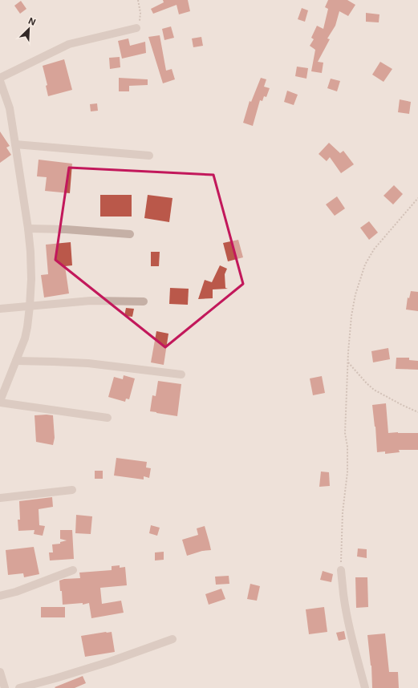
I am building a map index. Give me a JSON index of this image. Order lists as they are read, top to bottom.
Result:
{
  "north": "top right"
}
